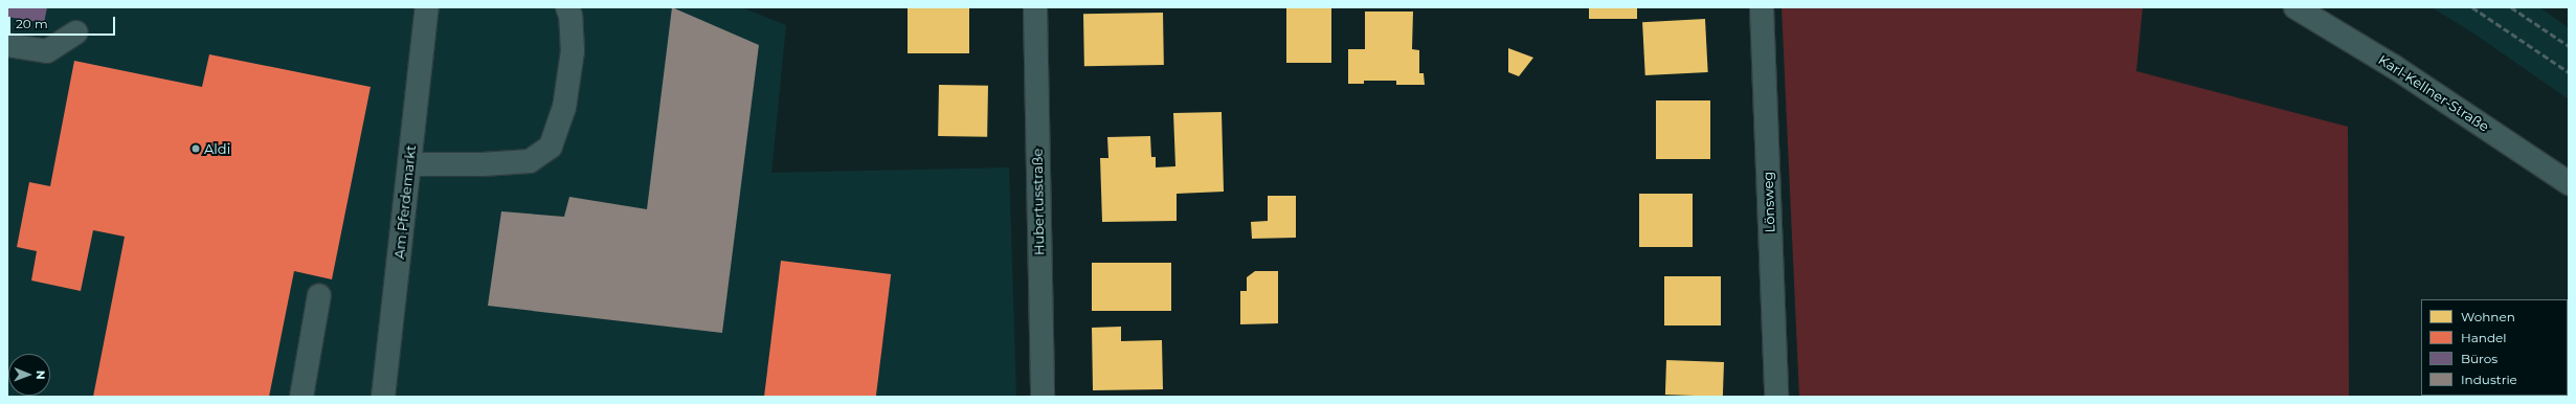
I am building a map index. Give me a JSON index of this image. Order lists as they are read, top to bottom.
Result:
{
  "streets": {
    "street": [
      "Karl-Kellner-Straße",
      "Am Pferdemarkt",
      "Hubertusstraße",
      "Lönsweg"
    ]
  },
  "places": ["Aldi"],
  "legend": [
    "Wohnen",
    "Handel",
    "Büros",
    "Industrie"
  ],
  "scale_bar": "20 m",
  "north": "right"
}
